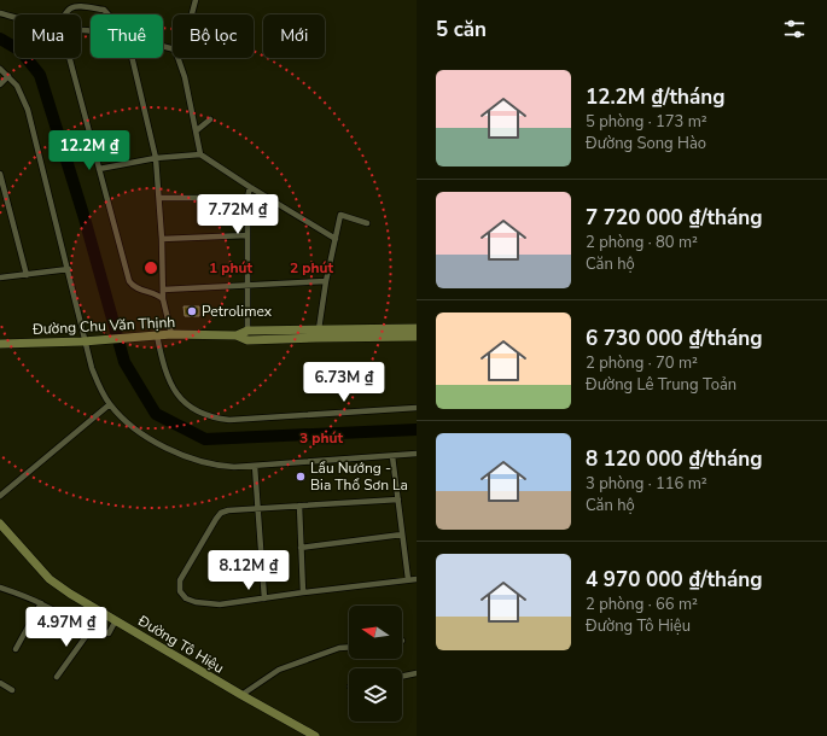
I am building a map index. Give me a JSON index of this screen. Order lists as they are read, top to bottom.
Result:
{
  "streets": {
    "main road": ["Đường Chu Văn Thịnh", "Đường Tô Hiệu"]
  },
  "places": ["Petrolimex", "Lẩu Nướng - Bia Thổ Sơn La"],
  "north": "left",
  "page": {
    "heading": "5 căn",
    "chip": [
      "Mua",
      "Thuê",
      "Bộ lọc",
      "Mới"
    ],
    "list": [
      {
        "name": "12.2M ₫/tháng",
        "note": "5 phòng · 173 m² · Đường Song Hào"
      },
      {
        "name": "7 720 000 ₫/tháng",
        "note": "2 phòng · 80 m² · Căn hộ"
      },
      {
        "name": "6 730 000 ₫/tháng",
        "note": "2 phòng · 70 m² · Đường Lê Trung Toản"
      },
      {
        "name": "8 120 000 ₫/tháng",
        "note": "3 phòng · 116 m² · Căn hộ"
      },
      {
        "name": "4 970 000 ₫/tháng",
        "note": "2 phòng · 66 m² · Đường Tô Hiệu"
      }
    ],
    "price": [
      "12.2M ₫",
      "7.72M ₫",
      "6.73M ₫",
      "8.12M ₫",
      "4.97M ₫"
    ]
  },
  "rings": ["1 phút", "2 phút", "3 phút"]
}
